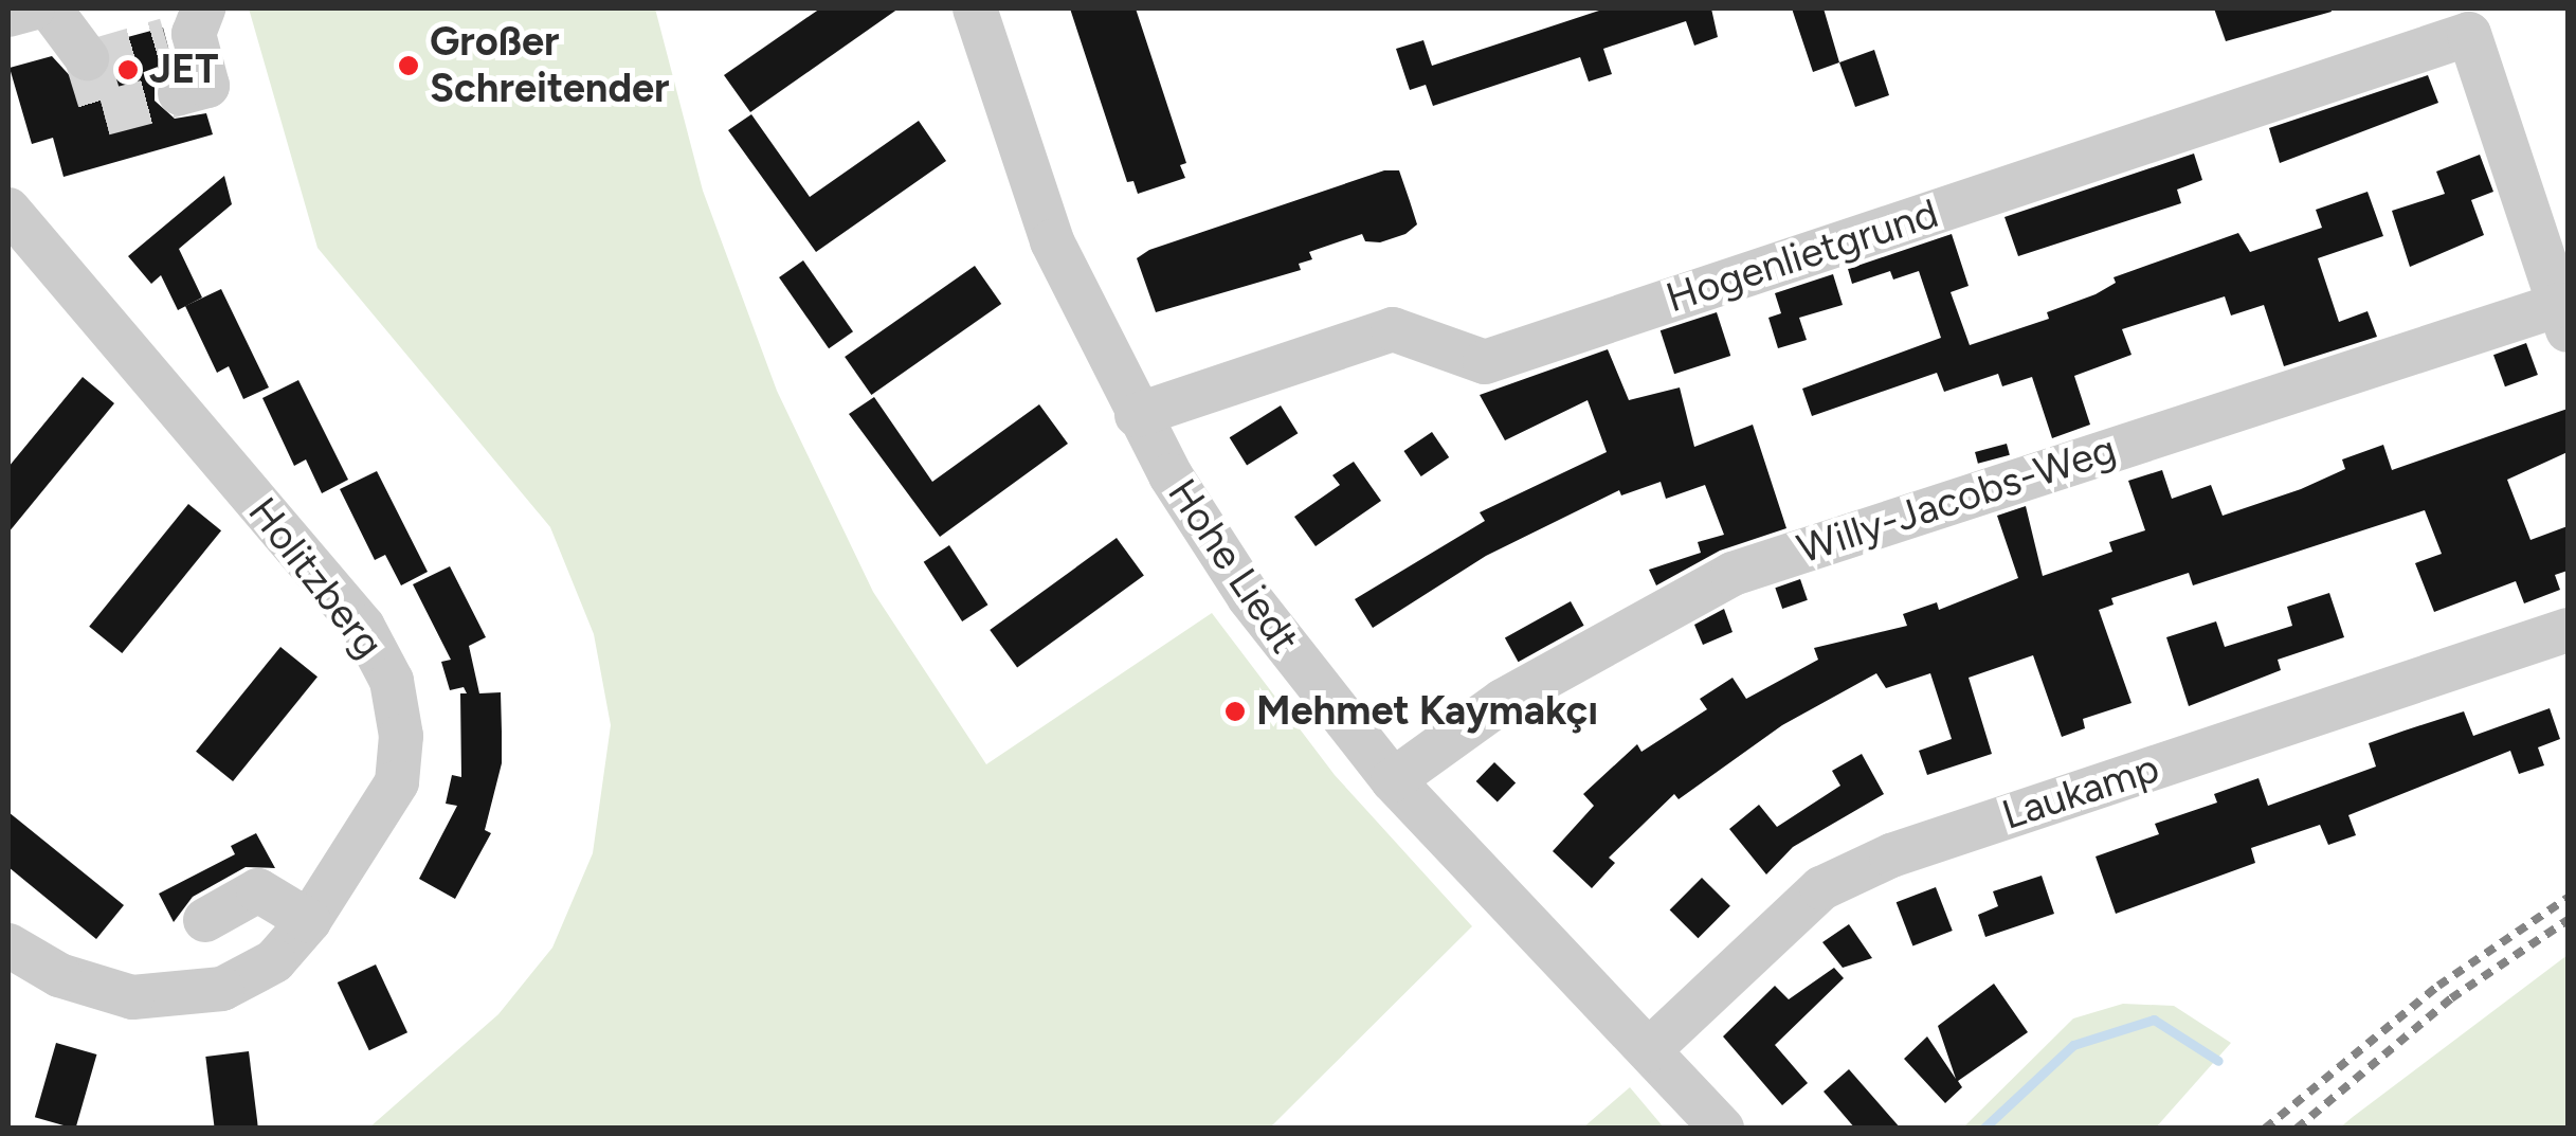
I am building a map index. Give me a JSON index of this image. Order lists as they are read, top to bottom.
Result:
{
  "streets": {
    "street": [
      "Hogenlietgrund",
      "Willy-Jacobs-Weg",
      "Hohe Liedt",
      "Holitzberg",
      "Laukamp"
    ]
  },
  "crossings": [
    ["Hogenlietgrund", "Willy-Jacobs-Weg"],
    ["Hogenlietgrund", "Hohe Liedt"],
    ["Willy-Jacobs-Weg", "Hohe Liedt"],
    ["Hohe Liedt", "Laukamp"]
  ],
  "places": ["Großer Schreitender", "JET", "Mehmet Kaymakçı"]
}
